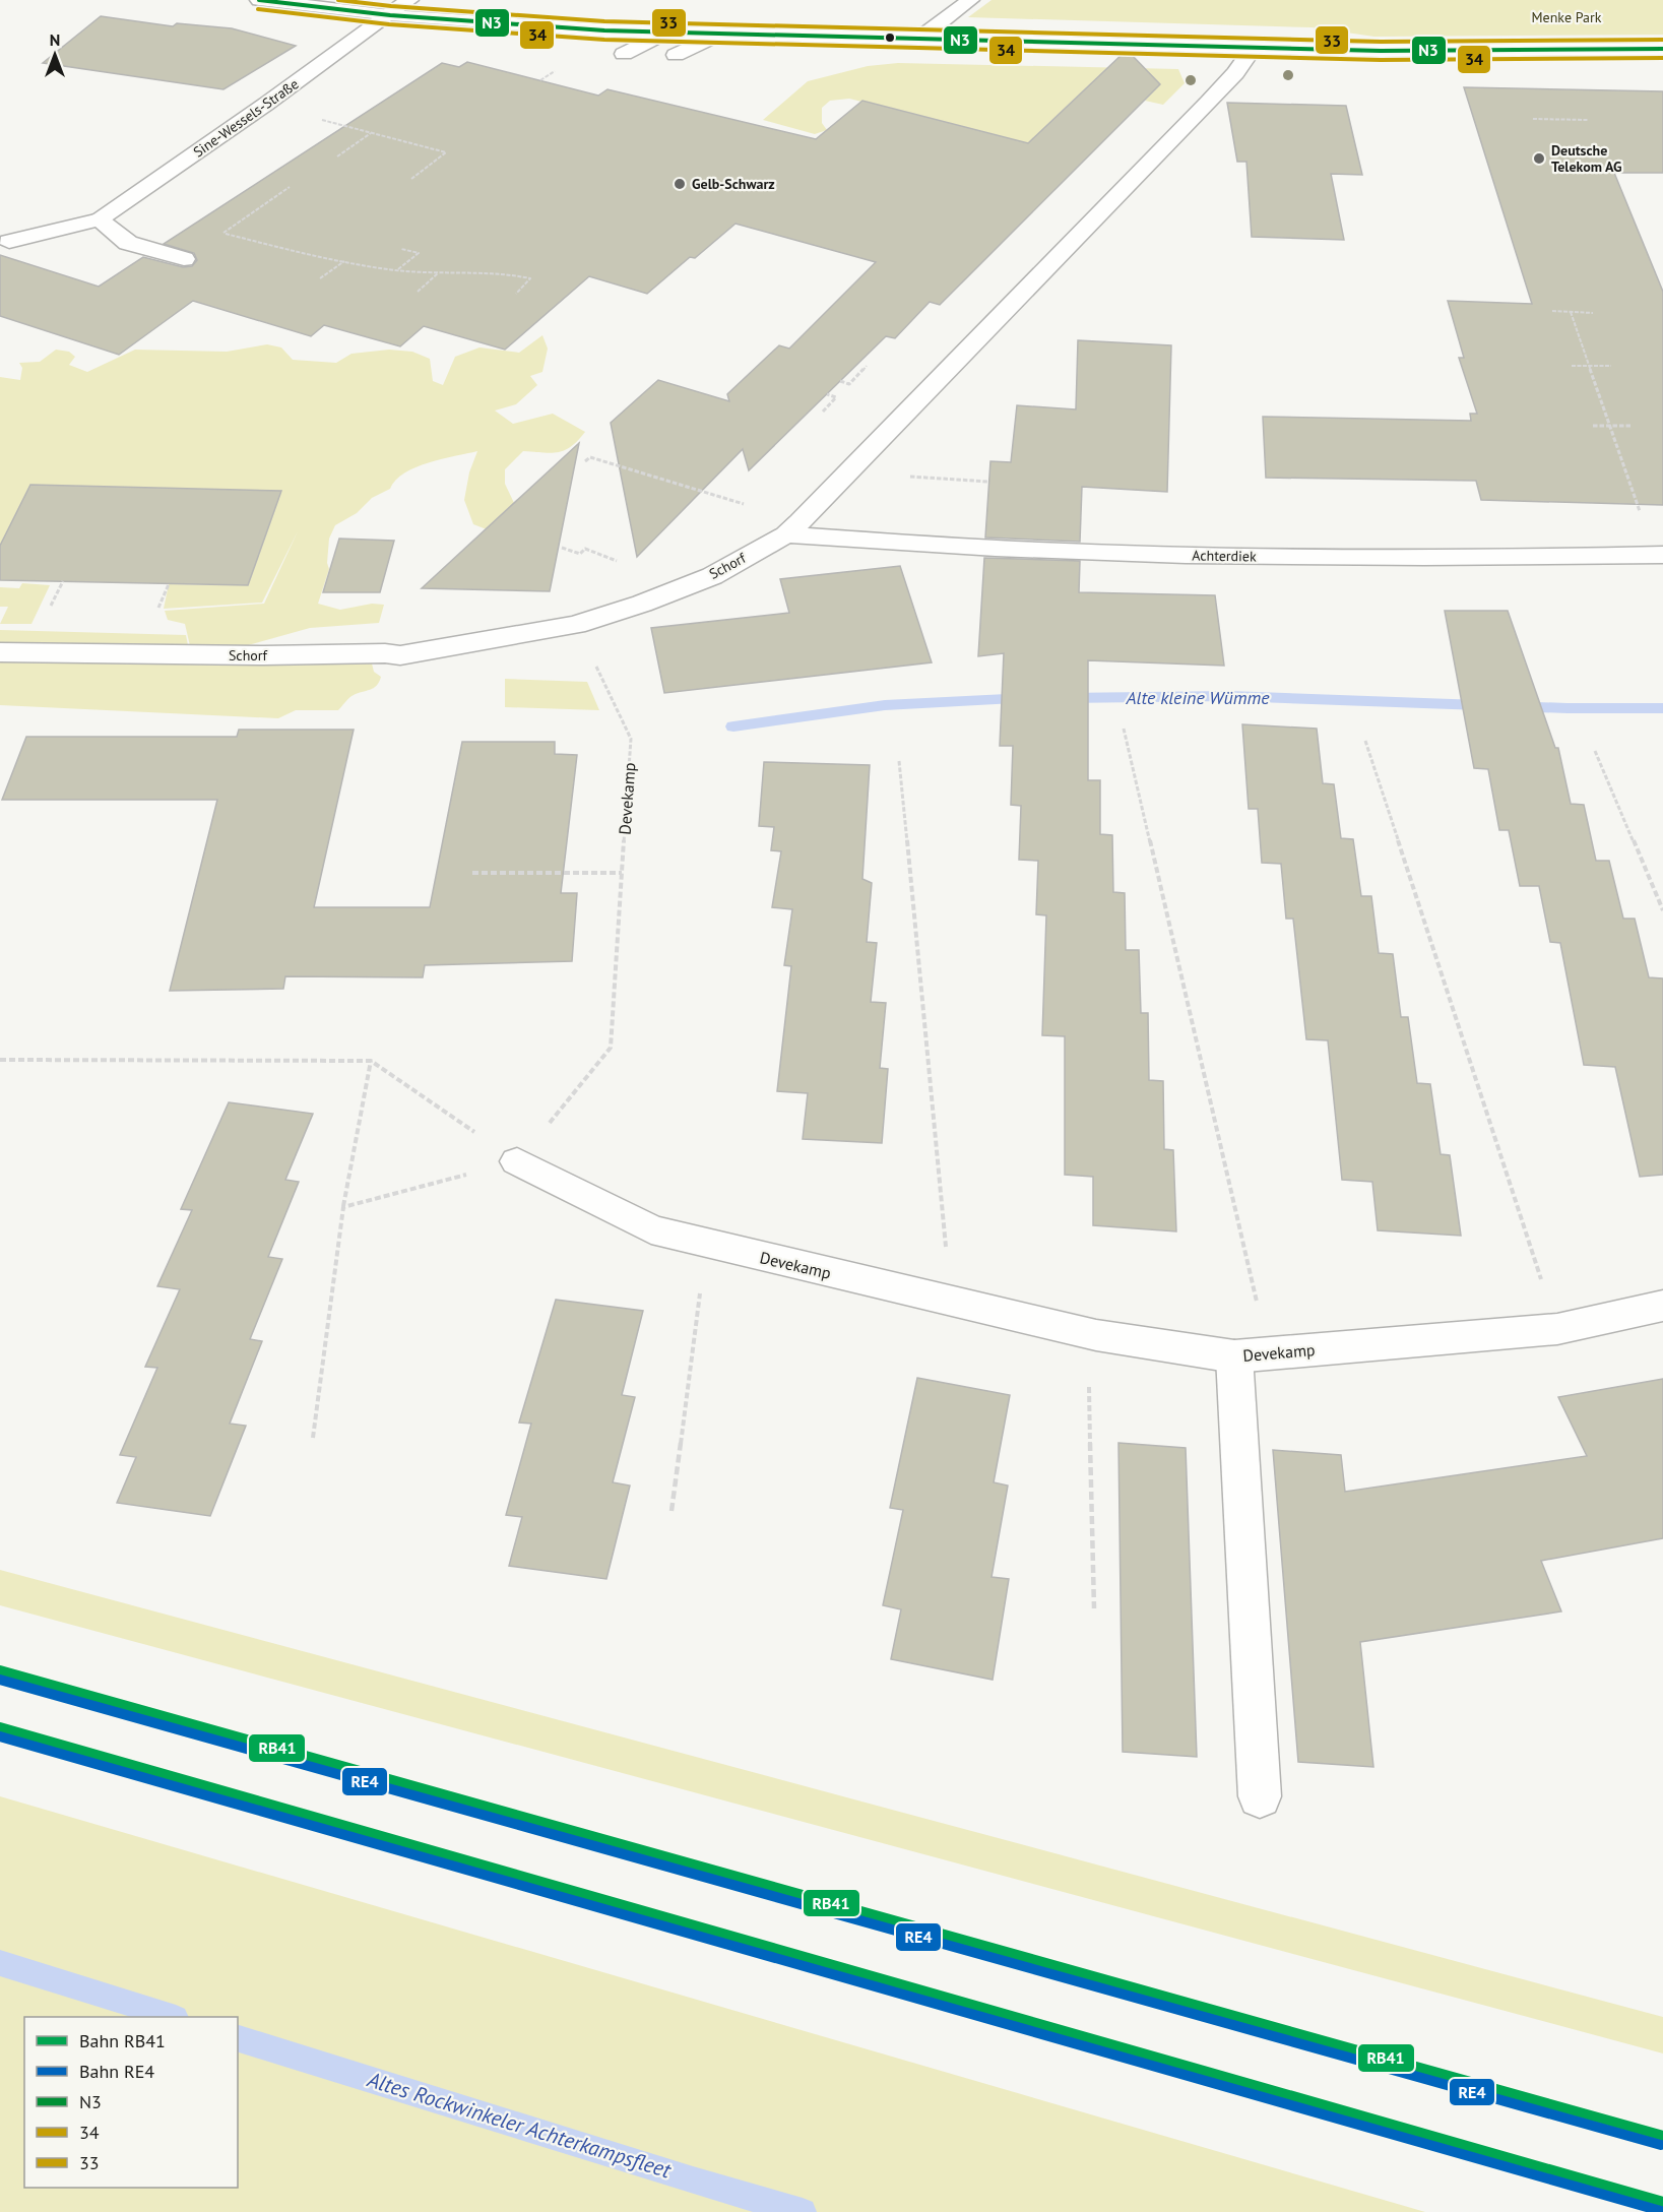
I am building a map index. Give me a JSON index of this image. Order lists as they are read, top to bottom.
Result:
{
  "streets": {
    "street": [
      "Sine-Wessels-Straße",
      "Achterdiek",
      "Schorf",
      "Devekamp"
    ]
  },
  "crossings": [
    ["Achterdiek", "Schorf"],
    ["Schorf", "Devekamp"]
  ],
  "water": ["Alte kleine Wümme", "Altes Rockwinkeler Achterkampsfleet"],
  "parks": ["Menke Park"],
  "places": ["Deutsche Telekom AG", "Gelb-Schwarz"],
  "lines": [
    "transit line N3",
    "transit line 33",
    "transit line 34",
    "rail line RB41",
    "rail line RE4"
  ],
  "legend": [
    "Bahn RB41",
    "Bahn RE4",
    "N3",
    "34",
    "33"
  ],
  "north": "top"
}
